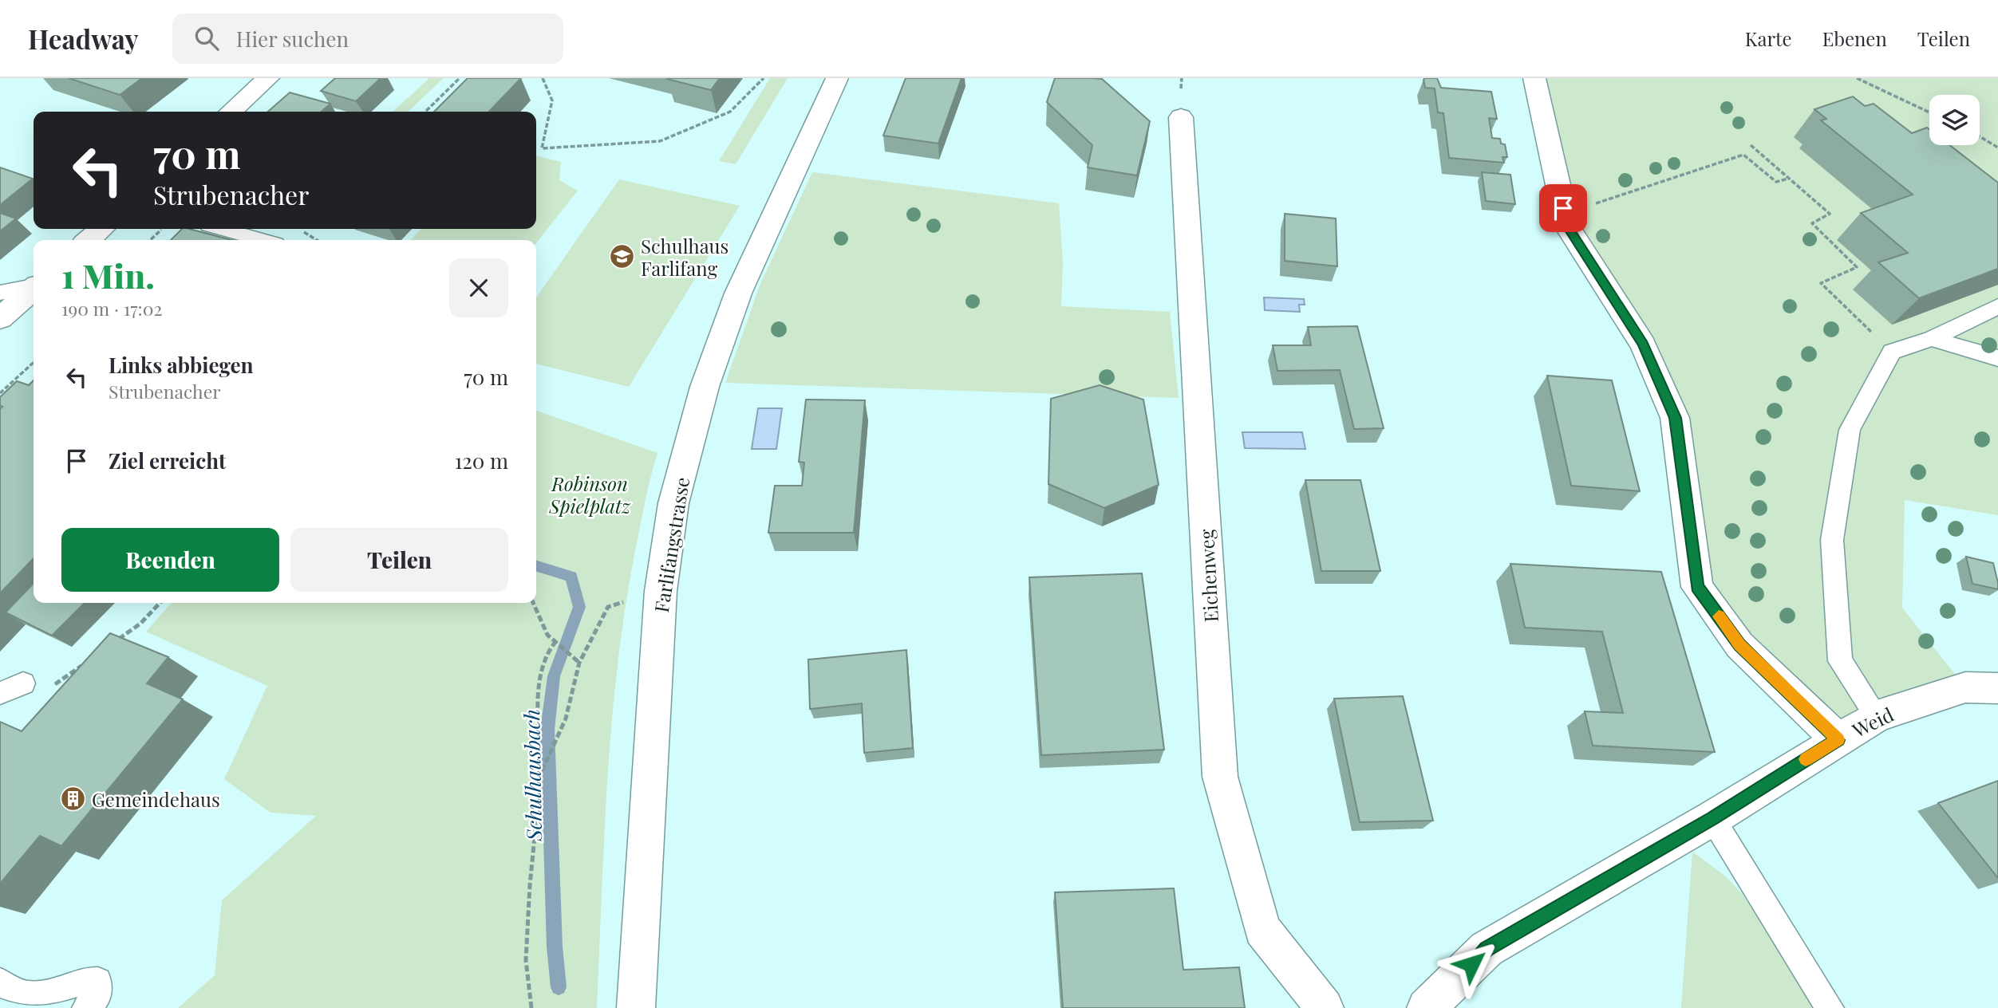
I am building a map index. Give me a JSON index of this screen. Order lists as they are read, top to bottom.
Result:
{
  "streets": {
    "street": ["Farlifangstrasse", "Eichenweg", "Weid"]
  },
  "water": ["Schulhausbach"],
  "parks": ["Robinson Spielplatz"],
  "places": {
    "school or university": ["Schulhaus Farlifang"],
    "building": ["Gemeindehaus"]
  },
  "page": {
    "header": "Headway",
    "search": "Hier suchen",
    "nav": ["Karte", "Ebenen", "Teilen"],
    "turn": ["70 m", "Strubenacher"],
    "heading": ["1 Min.", "190 m · 17:02"],
    "list": [
      {
        "name": "Links abbiegen",
        "note": "Strubenacher",
        "value": "70 m"
      },
      {
        "name": "Ziel erreicht",
        "value": "120 m"
      }
    ],
    "buttons": ["Beenden", "Teilen"]
  }
}
